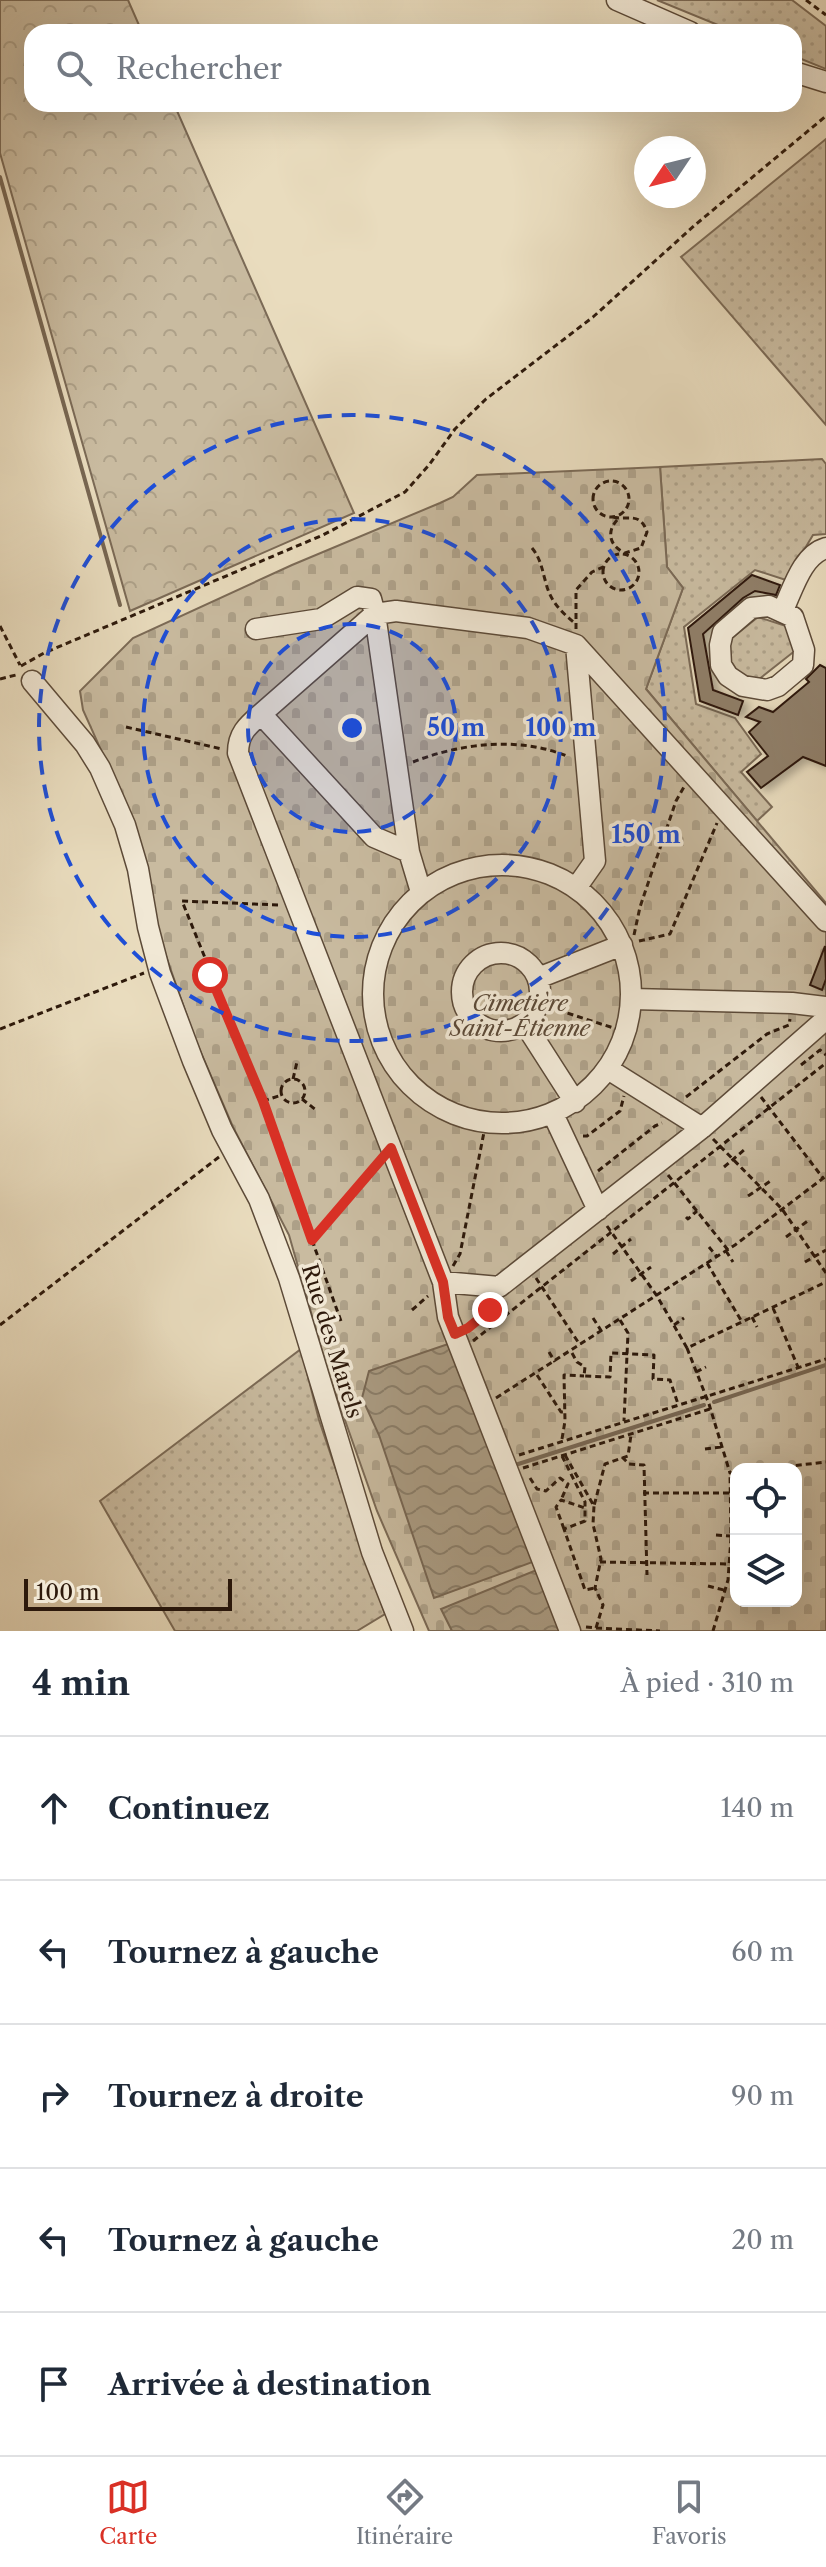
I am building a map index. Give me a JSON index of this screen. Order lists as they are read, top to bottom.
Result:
{
  "streets": {
    "street": ["Rue des Marels"]
  },
  "parks": ["Cimetière Saint-Étienne"],
  "scale_bar": "100 m",
  "north": "bottom left",
  "page": {
    "search": "Rechercher",
    "scale": "100 m",
    "heading": ["4 min", "À pied · 310 m"],
    "list": [
      ["Continuez", "140 m"],
      ["Tournez à gauche", "60 m"],
      ["Tournez à droite", "90 m"],
      ["Tournez à gauche", "20 m"],
      "Arrivée à destination"
    ],
    "nav": ["Carte", "Itinéraire", "Favoris"]
  },
  "rings": ["50 m", "100 m", "150 m"]
}
